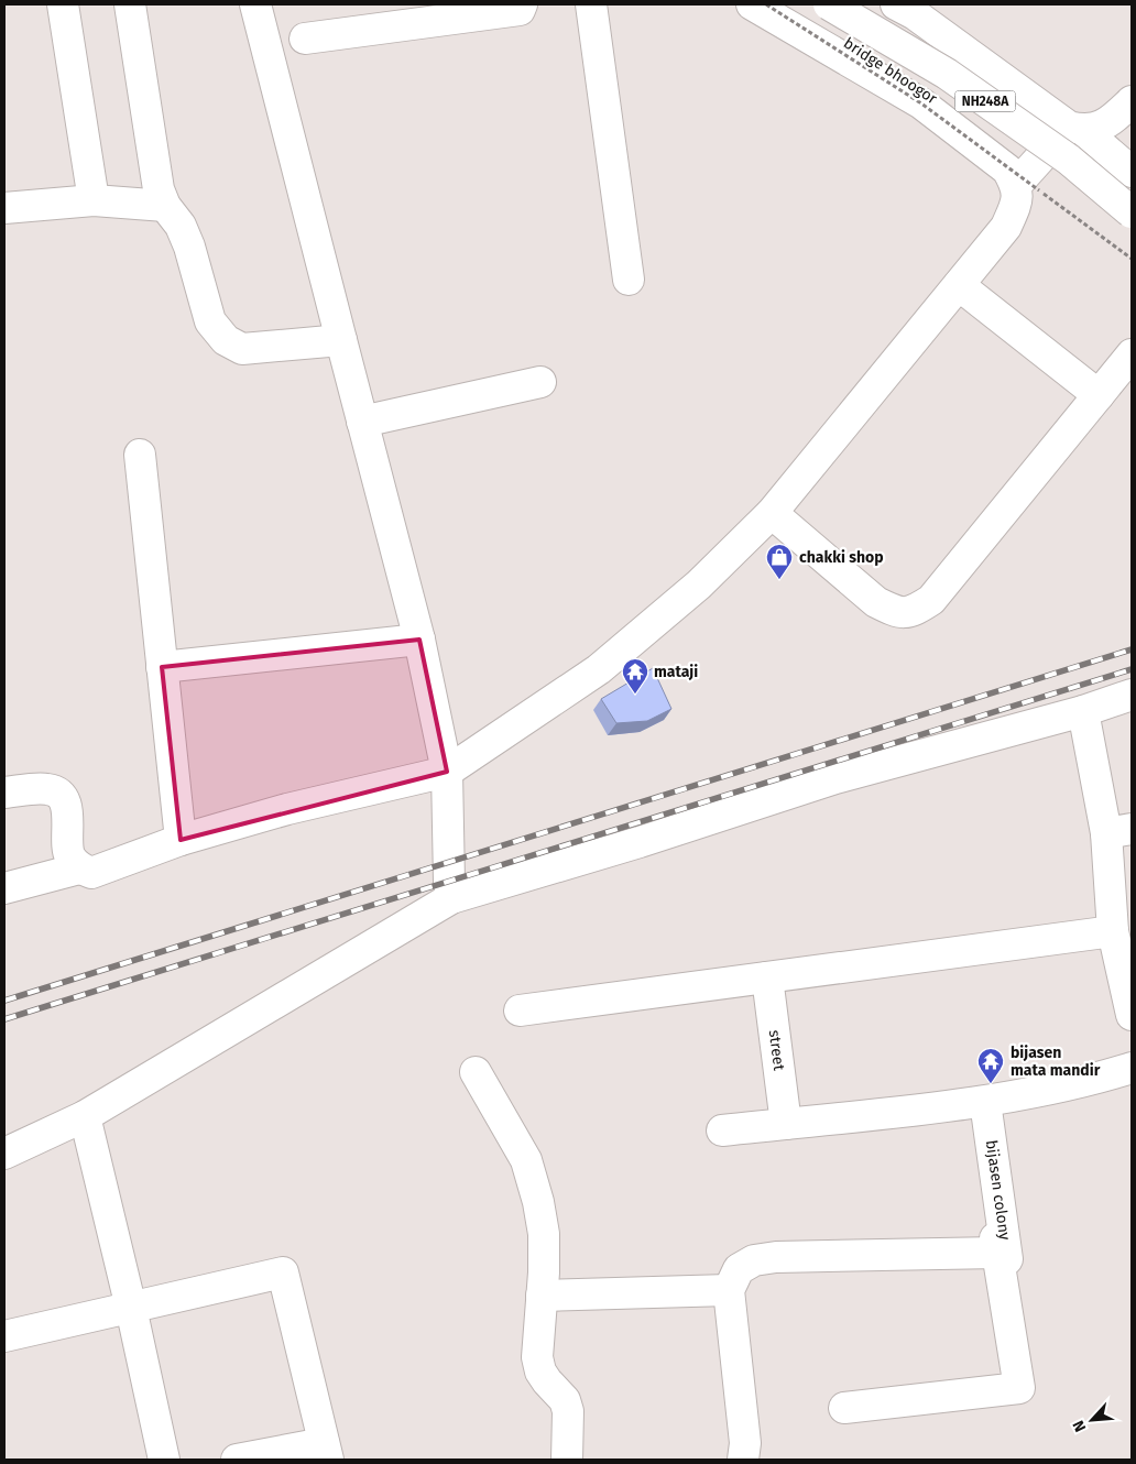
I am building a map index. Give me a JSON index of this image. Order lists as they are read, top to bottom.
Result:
{
  "streets": {
    "main road": ["NH248A", "street"],
    "path": ["bridge bhoogor"]
  },
  "places": {
    "shop": ["chakki shop"],
    "temple": ["mataji", "bijasen mata mandir"]
  },
  "north": "bottom left"
}
